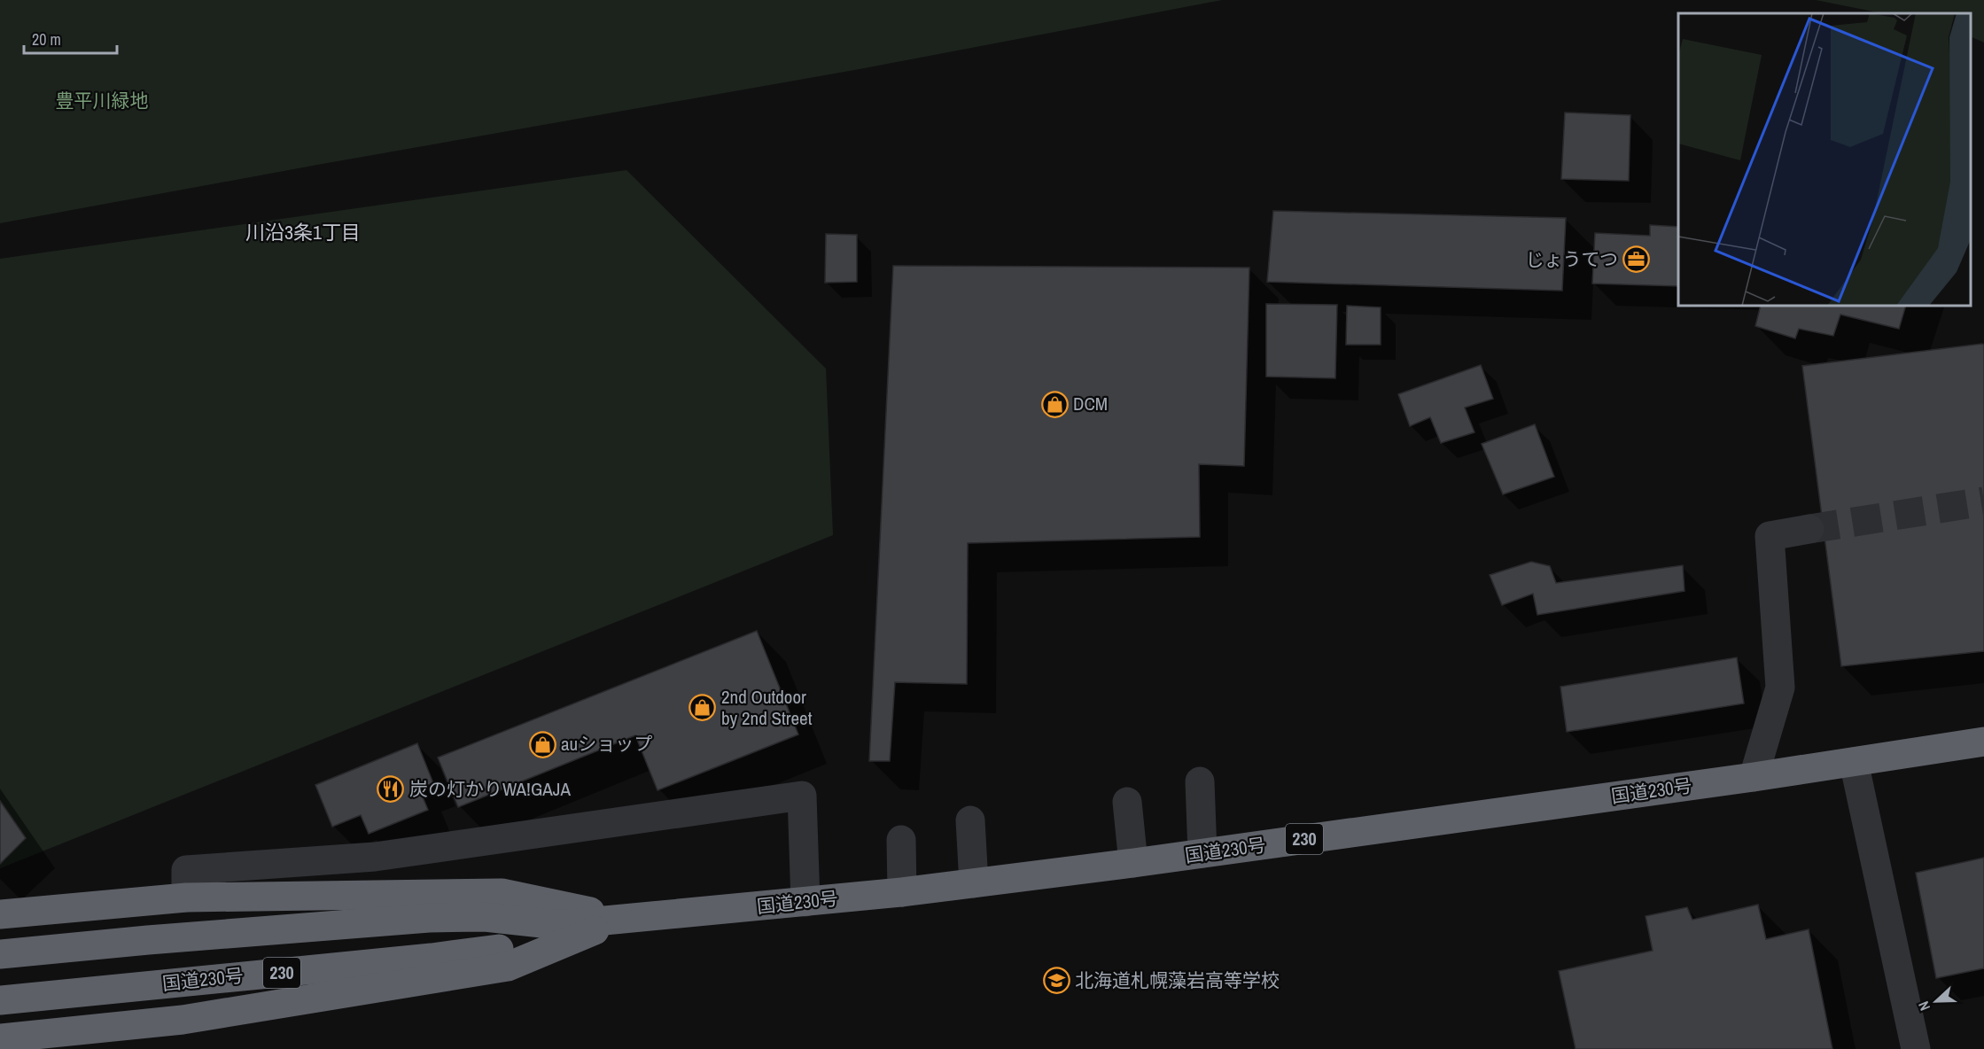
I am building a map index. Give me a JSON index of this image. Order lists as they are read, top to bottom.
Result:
{
  "streets": {
    "highway": ["国道230号", "230"]
  },
  "districts": ["川沿3条1丁目"],
  "parks": ["豊平川緑地"],
  "places": {
    "office": ["じょうてつ"],
    "shop": ["DCM", "2nd Outdoor by 2nd Street", "auショップ"],
    "restaurant": ["炭の灯かりWA!GAJA"],
    "school or university": ["北海道札幌藻岩高等学校"]
  },
  "scale_bar": "20 m",
  "north": "left"
}
